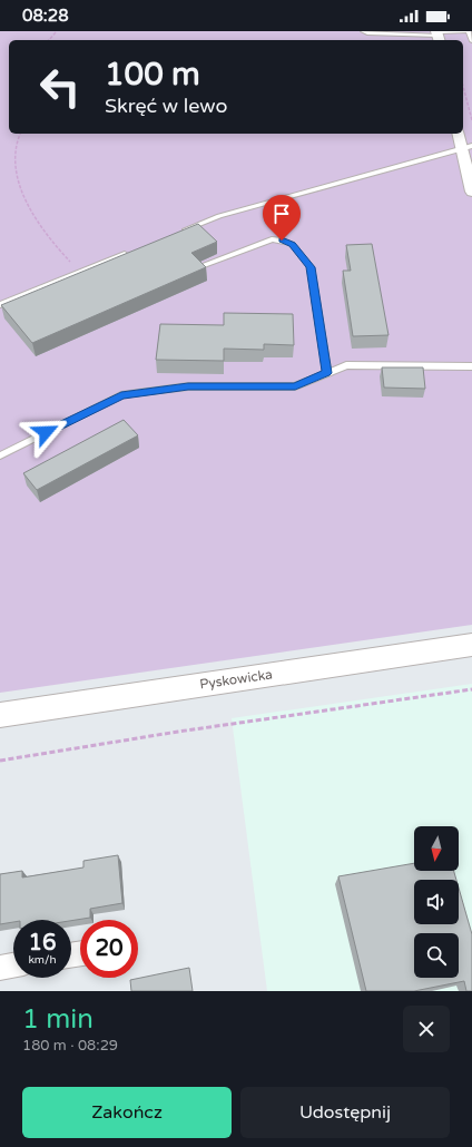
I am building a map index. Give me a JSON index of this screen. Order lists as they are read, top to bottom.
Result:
{
  "streets": {
    "street": ["Pyskowicka"]
  },
  "north": "bottom",
  "page": {
    "status": "08:28",
    "turn": ["100 m", "Skręć w lewo"],
    "speed": "16 km/h",
    "limit": "20",
    "heading": ["1 min", "180 m · 08:29"],
    "buttons": ["Zakończ", "Udostępnij"]
  }
}
